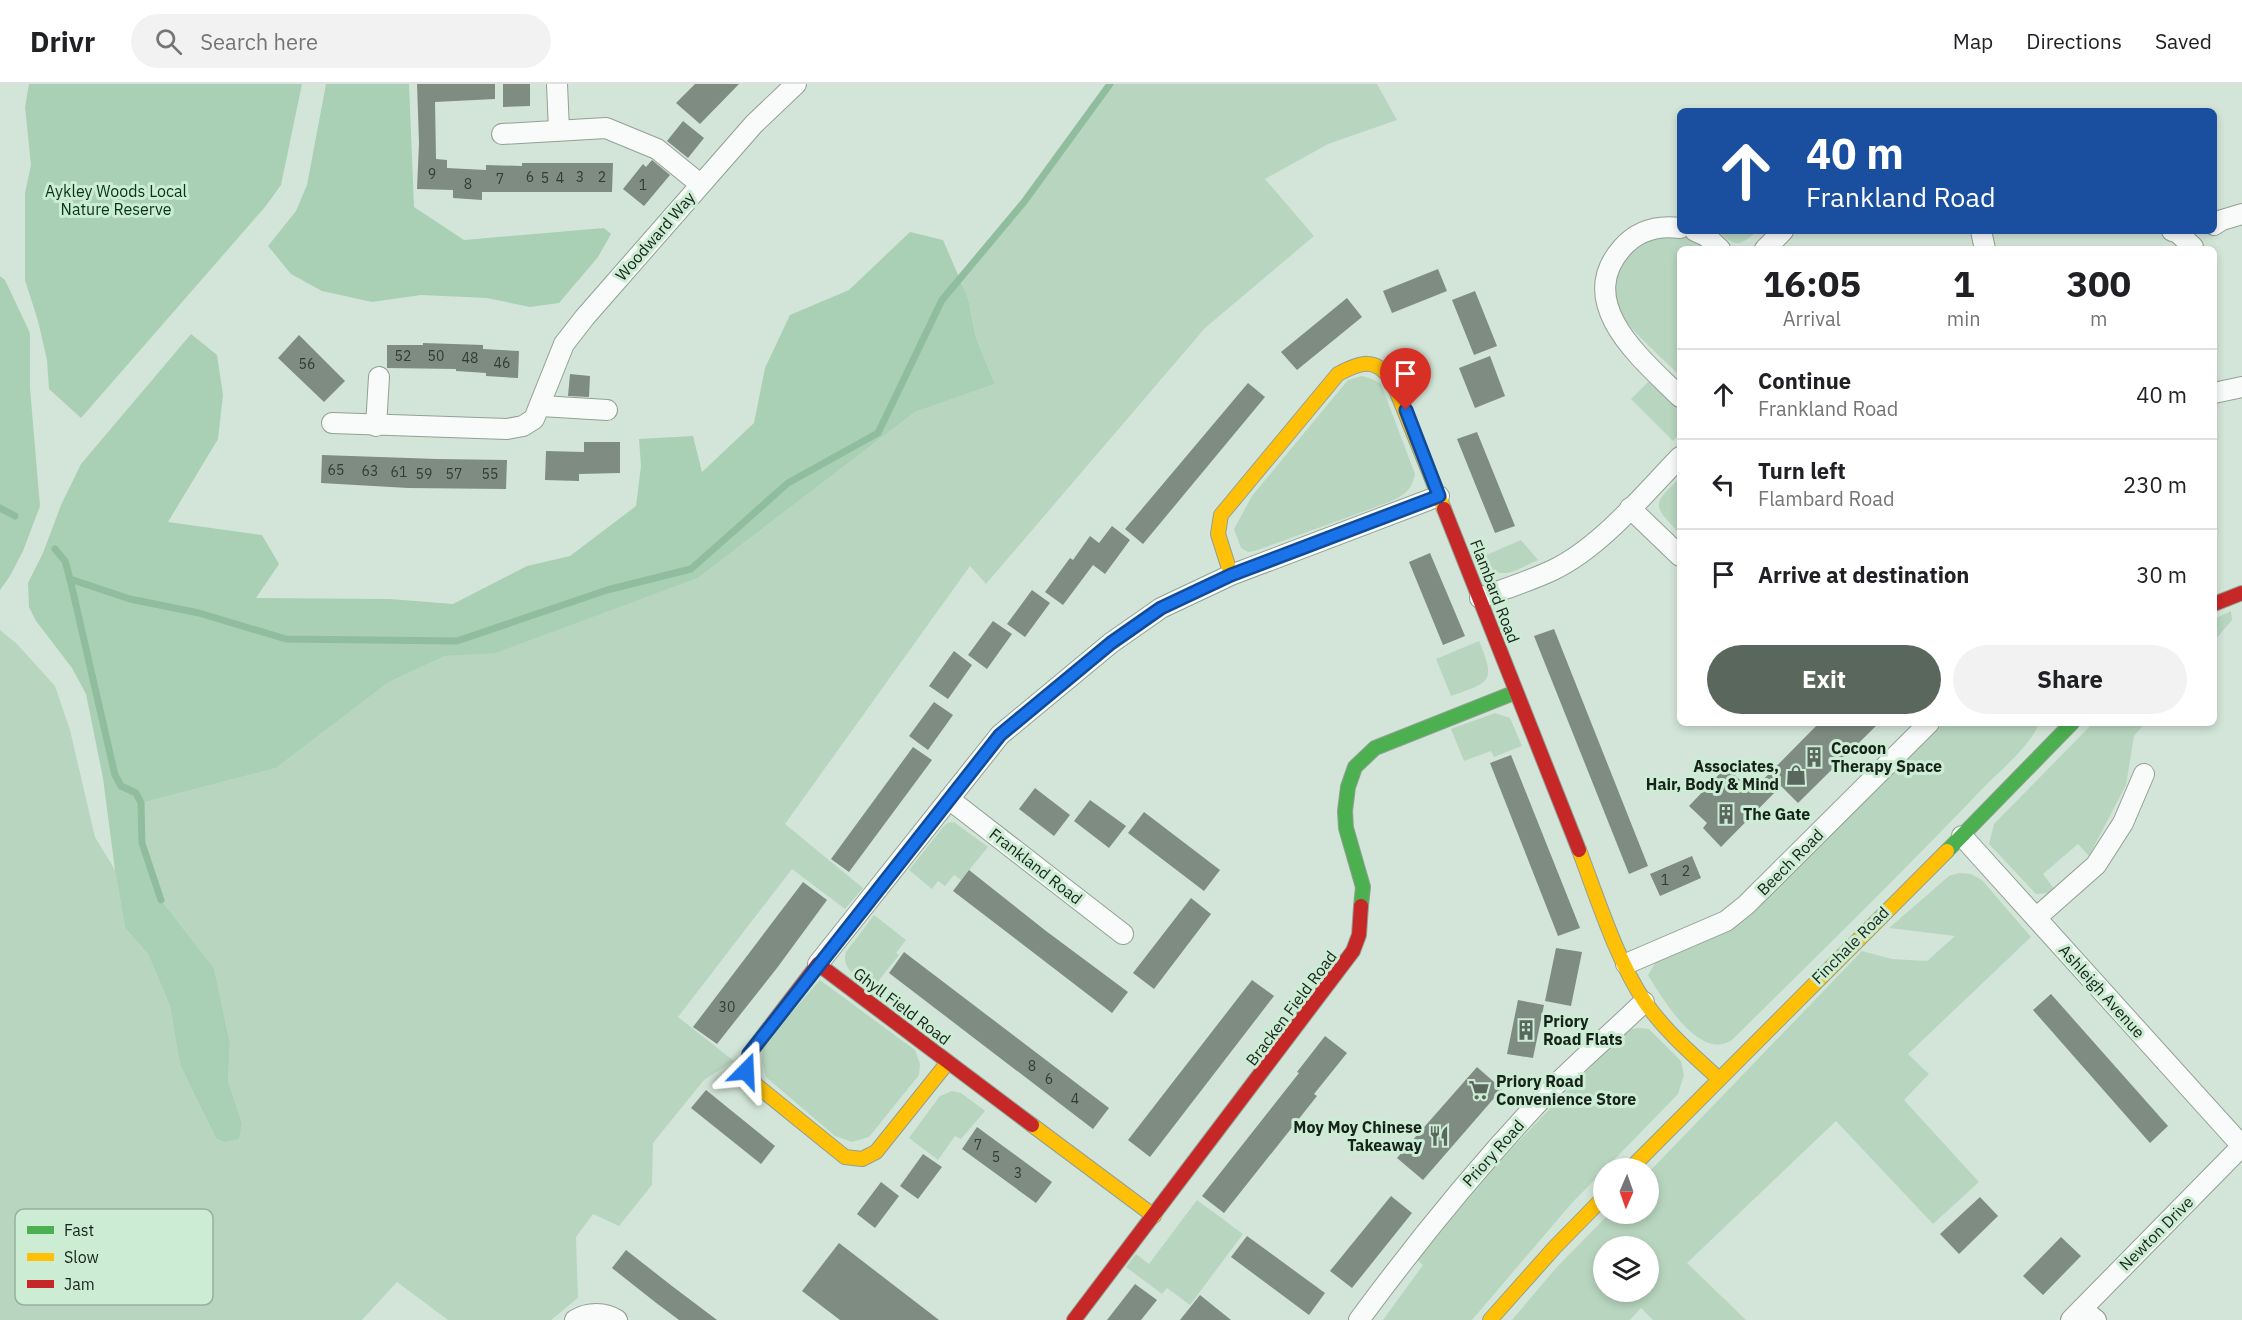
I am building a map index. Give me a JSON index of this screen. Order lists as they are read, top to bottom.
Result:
{
  "streets": {
    "street": [
      "Woodward Way",
      "Flambard Road",
      "Beech Road",
      "Frankland Road",
      "Finchale Road",
      "Ashleigh Avenue",
      "Ghyll Field Road",
      "Bracken Field Road",
      "Priory Road",
      "Newton Drive"
    ]
  },
  "crossings": [
    ["Flambard Road", "Beech Road"],
    ["Flambard Road", "Finchale Road"],
    ["Flambard Road", "Bracken Field Road"],
    ["Flambard Road", "Priory Road"],
    ["Finchale Road", "Ashleigh Avenue"],
    ["Ashleigh Avenue", "Newton Drive"],
    ["Ghyll Field Road", "Bracken Field Road"]
  ],
  "parks": ["Aykley Woods Local Nature Reserve"],
  "places": {
    "building": ["Cocoon Therapy Space", "The Gate", "Priory Road Flats"],
    "shop": ["Associates, Hair, Body & Mind"],
    "supermarket": ["Priory Road Convenience Store"],
    "restaurant": ["Moy Moy Chinese Takeaway"]
  },
  "house_numbers": [
    "9",
    "6",
    "3",
    "2",
    "5",
    "4",
    "7",
    "8",
    "1",
    "52",
    "50",
    "48",
    "46",
    "56",
    "65",
    "63",
    "61",
    "59",
    "57",
    "55",
    "2",
    "1",
    "30",
    "8",
    "6",
    "4",
    "7",
    "5",
    "3"
  ],
  "legend": ["Fast", "Slow", "Jam"],
  "north": "bottom",
  "page": {
    "header": "Drivr",
    "search": "Search here",
    "nav": ["Map", "Directions", "Saved"],
    "turn": ["40 m", "Frankland Road"],
    "eta": [
      "16:05",
      "Arrival",
      "1",
      "min",
      "300",
      "m"
    ],
    "list": [
      {
        "name": "Continue",
        "note": "Frankland Road",
        "value": "40 m"
      },
      {
        "name": "Turn left",
        "note": "Flambard Road",
        "value": "230 m"
      },
      {
        "name": "Arrive at destination",
        "value": "30 m"
      }
    ],
    "buttons": ["Exit", "Share"]
  }
}
